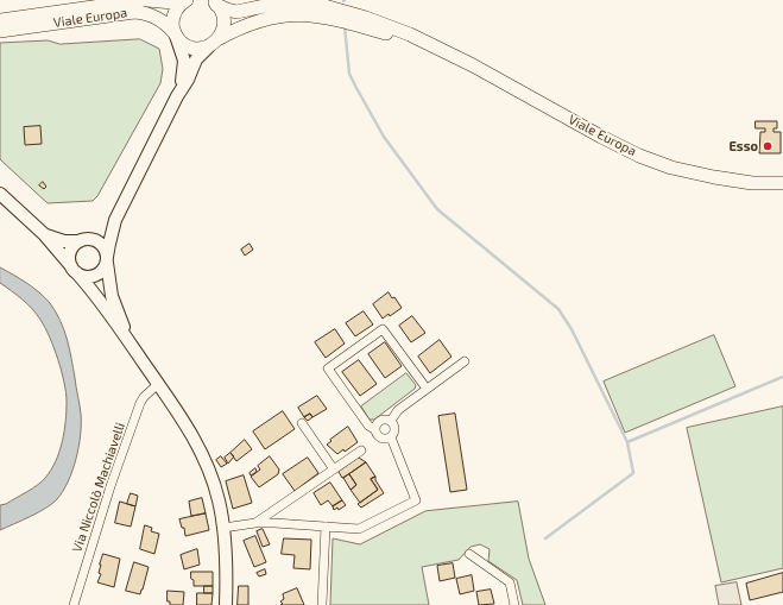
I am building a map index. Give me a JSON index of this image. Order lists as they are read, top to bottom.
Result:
{
  "streets": {
    "main road": ["Viale Europa"],
    "street": ["Via Niccolò Machiavelli"]
  },
  "places": ["Esso"]
}
